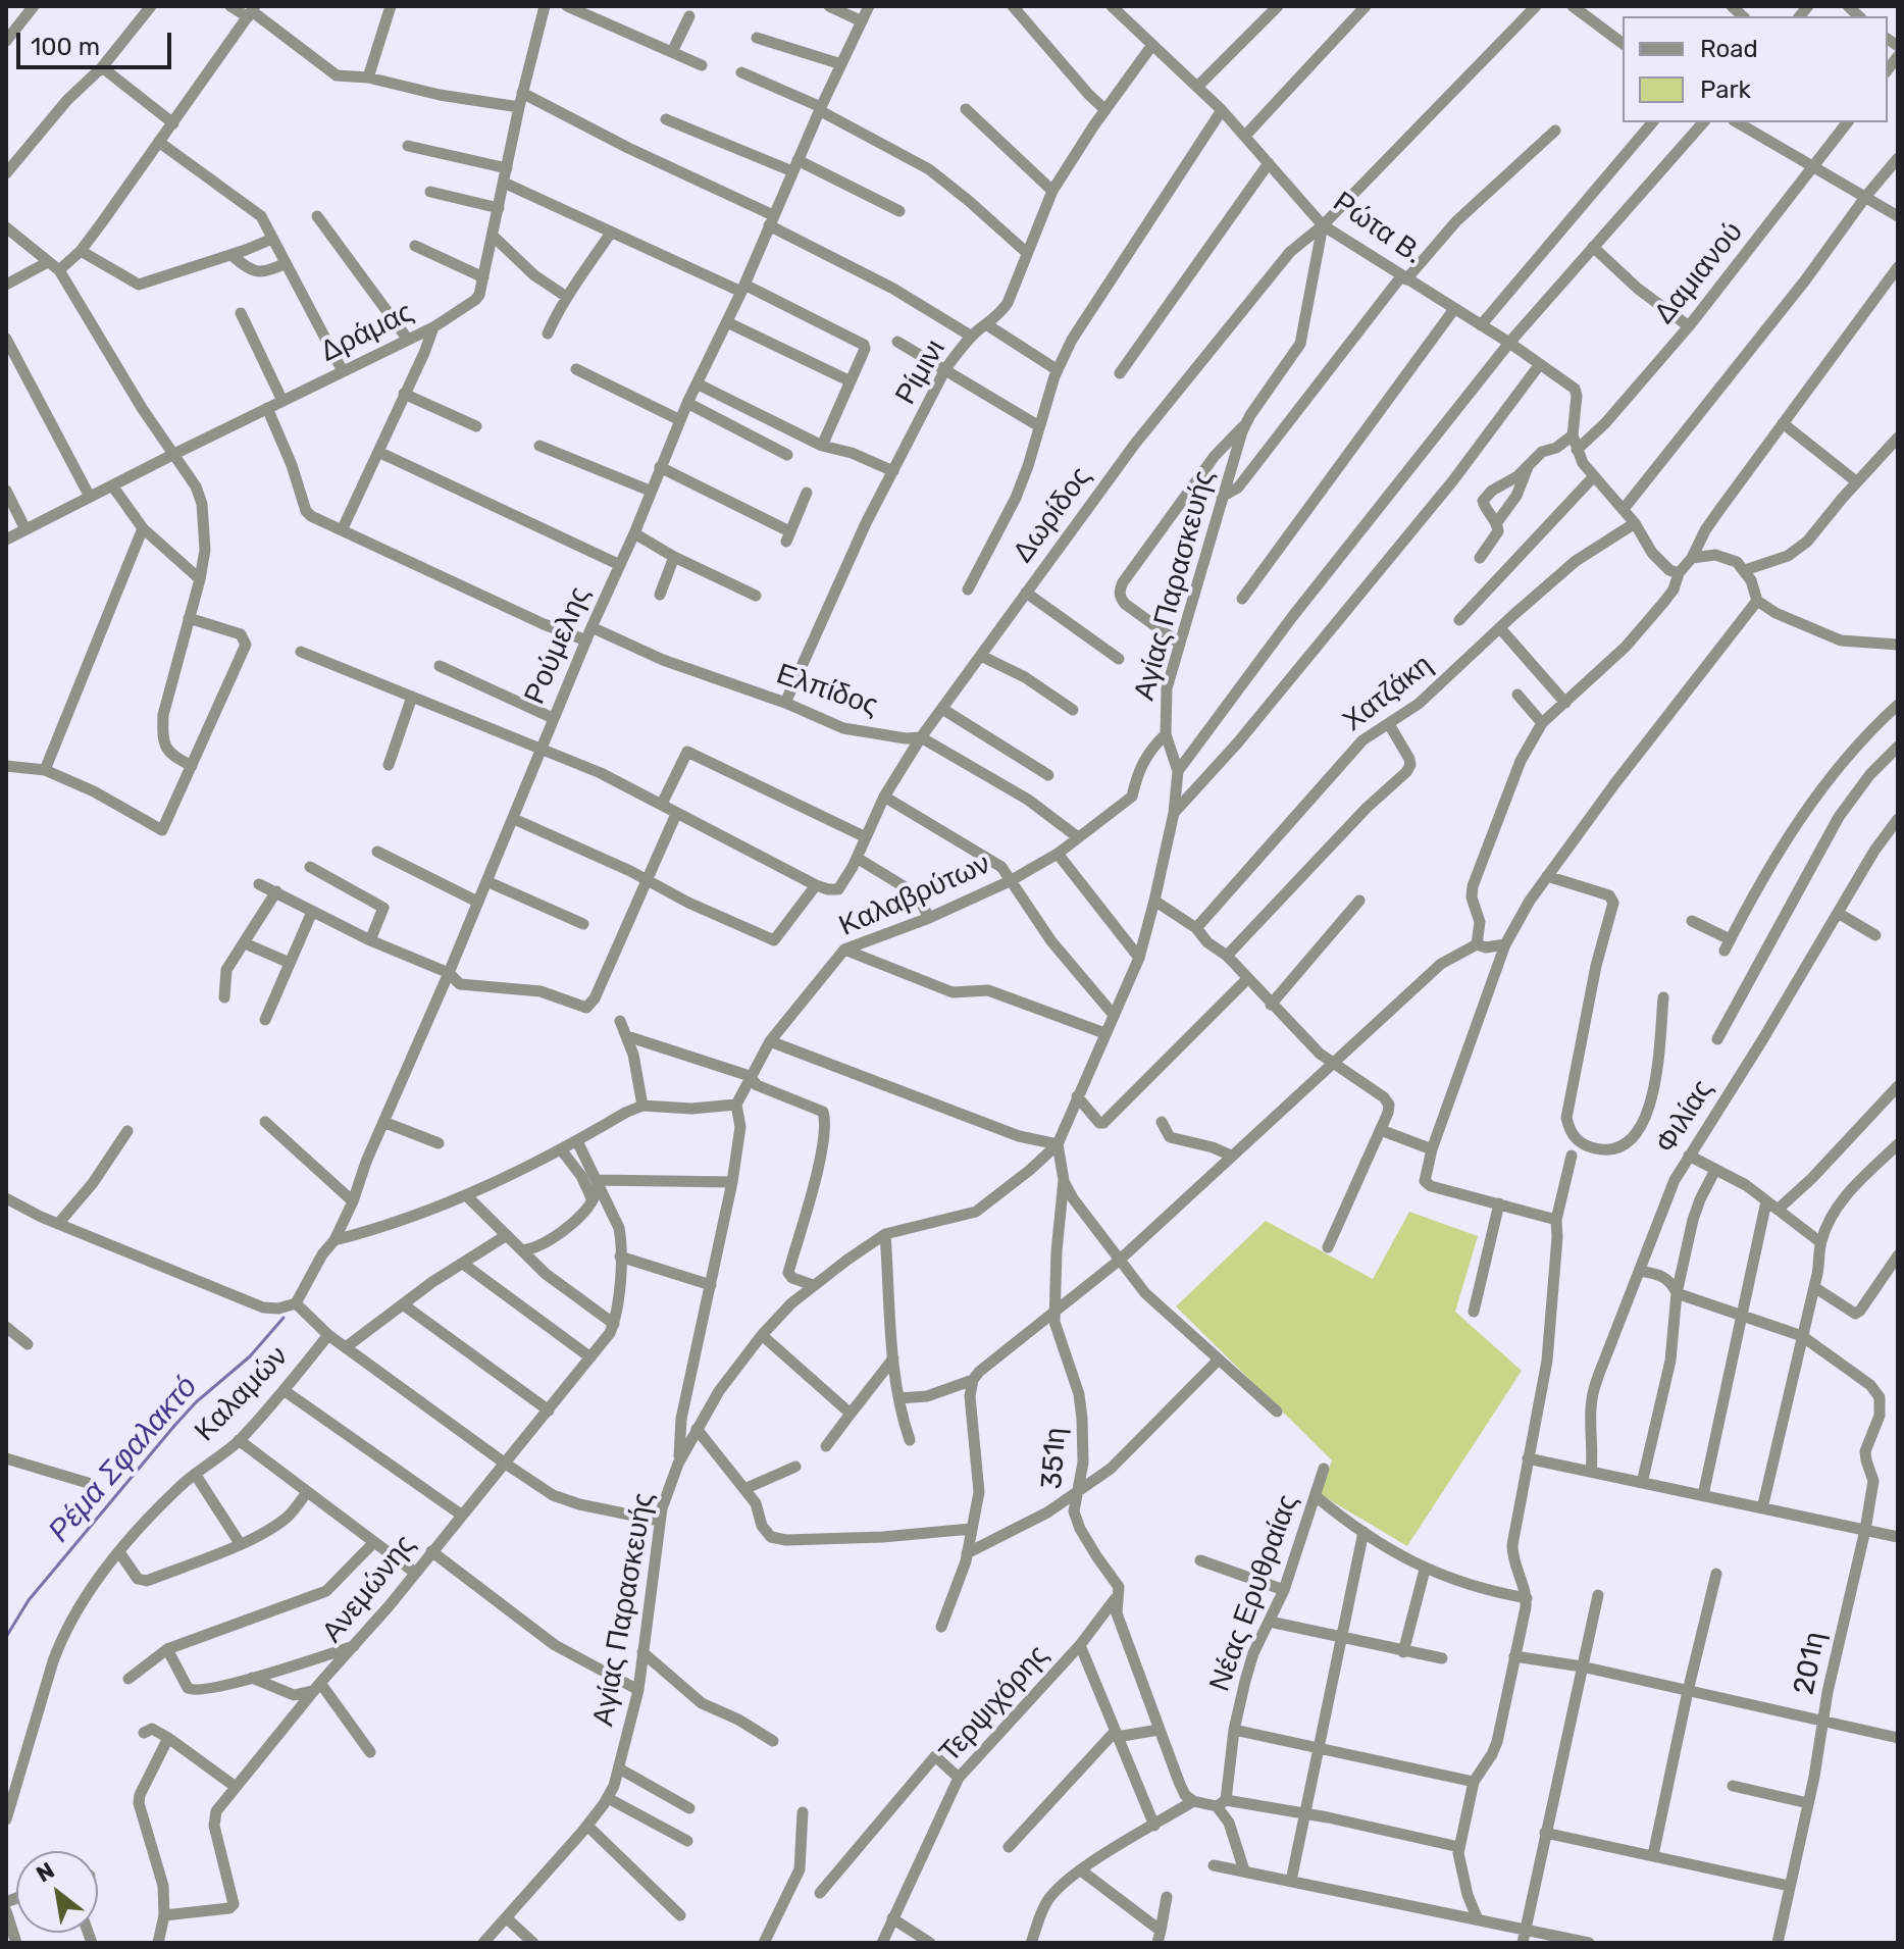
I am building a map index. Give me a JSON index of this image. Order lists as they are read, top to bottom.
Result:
{
  "streets": {
    "street": [
      "Ρώτα Β.",
      "Δαμιανού",
      "Δράμας",
      "Ρίμινι",
      "Δωρίδος",
      "Αγίας Παρασκευής",
      "Ρούμελης",
      "Ελπίδος",
      "Χατζάκη",
      "Καλαβρύτων",
      "Φιλίας",
      "Καλαμών",
      "351η",
      "Ανεμώνης",
      "Νέας Ερυθραίας",
      "201η",
      "Τερψιχόρης"
    ]
  },
  "crossings": [
    ["Ρώτα Β.", "Ρίμινι"],
    ["Ρώτα Β.", "Δωρίδος"],
    ["Ρώτα Β.", "Αγίας Παρασκευής"],
    ["Ρίμινι", "Ελπίδος"],
    ["Δωρίδος", "Αγίας Παρασκευής"],
    ["Δωρίδος", "Ελπίδος"],
    ["Αγίας Παρασκευής", "Καλαβρύτων"],
    ["Αγίας Παρασκευής", "351η"],
    ["Ρούμελης", "Ελπίδος"],
    ["Ελπίδος", "Καλαβρύτων"],
    ["351η", "Τερψιχόρης"]
  ],
  "water": ["Ρέμα Σφαλακτό"],
  "legend": ["Road", "Park"],
  "scale_bar": "100 m",
  "north": "top left"
}
